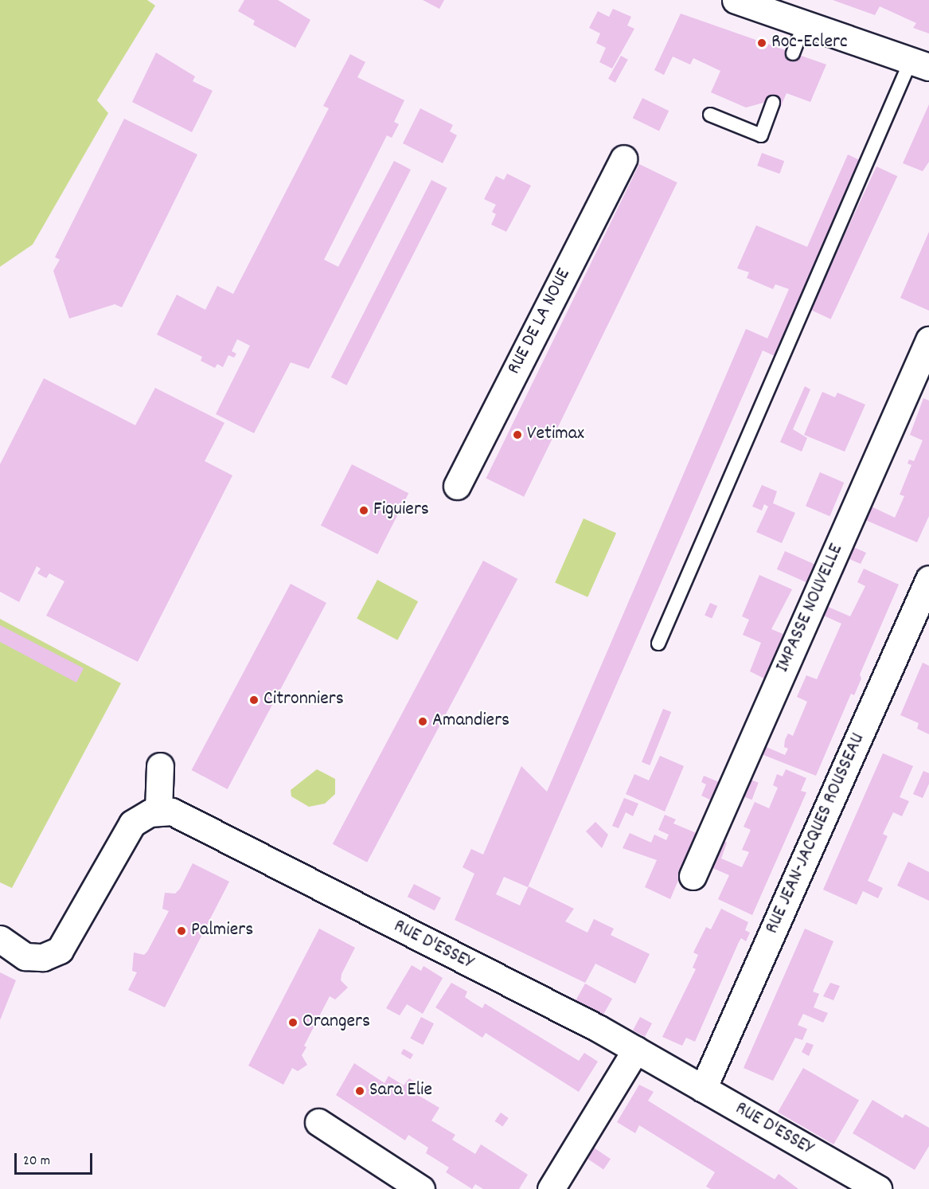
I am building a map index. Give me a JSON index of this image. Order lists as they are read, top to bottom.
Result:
{
  "streets": {
    "street": [
      "RUE DE LA NOUE",
      "IMPASSE NOUVELLE",
      "RUE JEAN-JACQUES ROUSSEAU",
      "RUE D'ESSEY"
    ]
  },
  "crossings": [
    ["RUE JEAN-JACQUES ROUSSEAU", "RUE D'ESSEY"]
  ],
  "places": [
    "Roc-Eclerc",
    "Vetimax",
    "Figuiers",
    "Citronniers",
    "Amandiers",
    "Palmiers",
    "Orangers",
    "Sara Elie"
  ],
  "scale_bar": "20 m"
}
